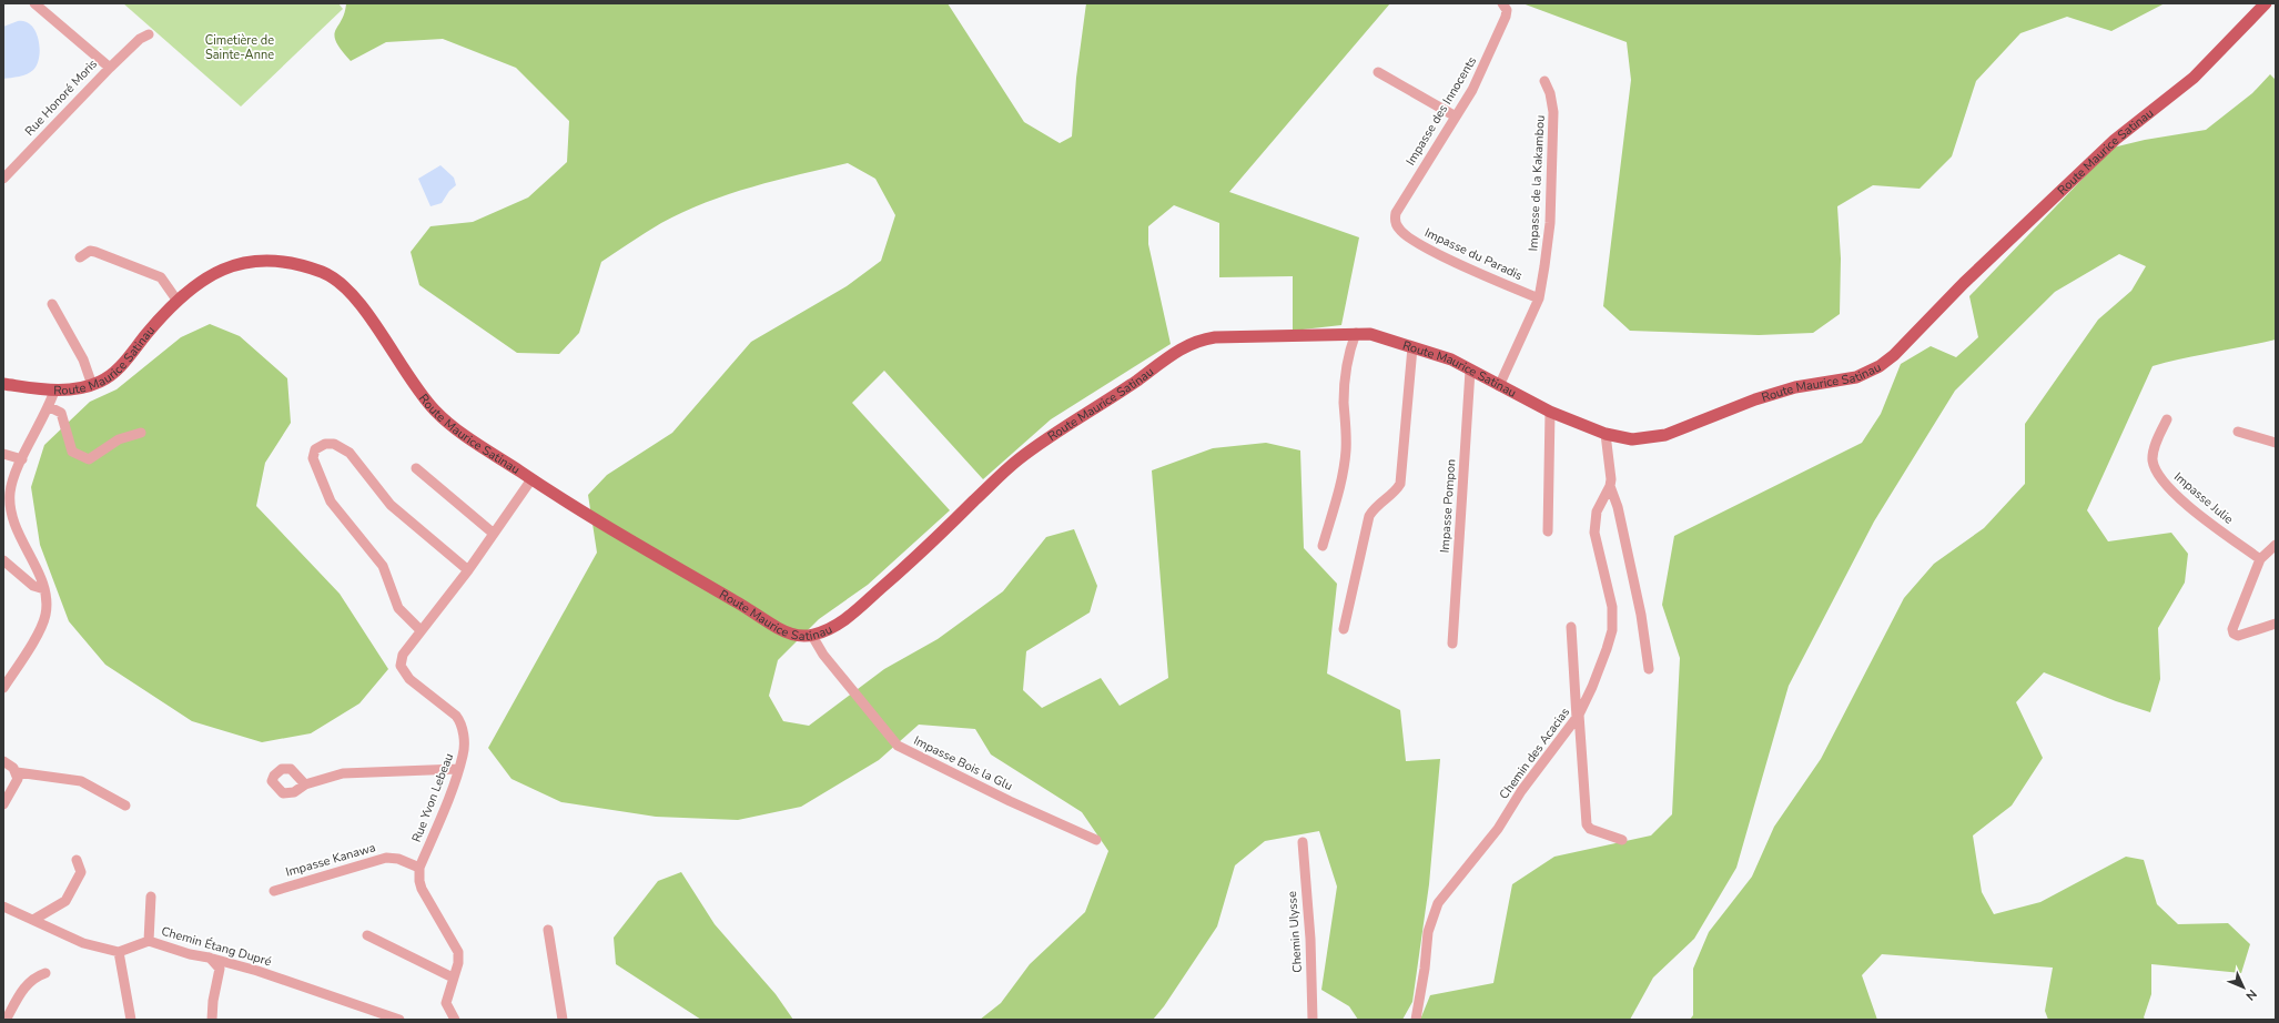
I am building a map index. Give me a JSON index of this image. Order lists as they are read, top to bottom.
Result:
{
  "streets": {
    "main road": ["Route Maurice Satinau"],
    "street": [
      "Rue Honoré Moris",
      "Impasse des Innocents",
      "Impasse de la Kakambou",
      "Impasse du Paradis",
      "Impasse Julie",
      "Impasse Pompon",
      "Chemin des Acacias",
      "Impasse Bois la Glu",
      "Rue Yvon Lebeau",
      "Impasse Kanawa",
      "Chemin Ulysse",
      "Chemin Étang Dupré"
    ]
  },
  "crossings": [
    ["Impasse des Innocents", "Impasse du Paradis"],
    ["Route Maurice Satinau", "Impasse de la Kakambou"],
    ["Route Maurice Satinau", "Impasse Pompon"],
    ["Route Maurice Satinau", "Chemin des Acacias"],
    ["Route Maurice Satinau", "Impasse Bois la Glu"],
    ["Route Maurice Satinau", "Rue Yvon Lebeau"],
    ["Impasse de la Kakambou", "Impasse du Paradis"],
    ["Rue Yvon Lebeau", "Impasse Kanawa"]
  ],
  "parks": ["Cimetière de Sainte-Anne"],
  "north": "bottom right"
}
